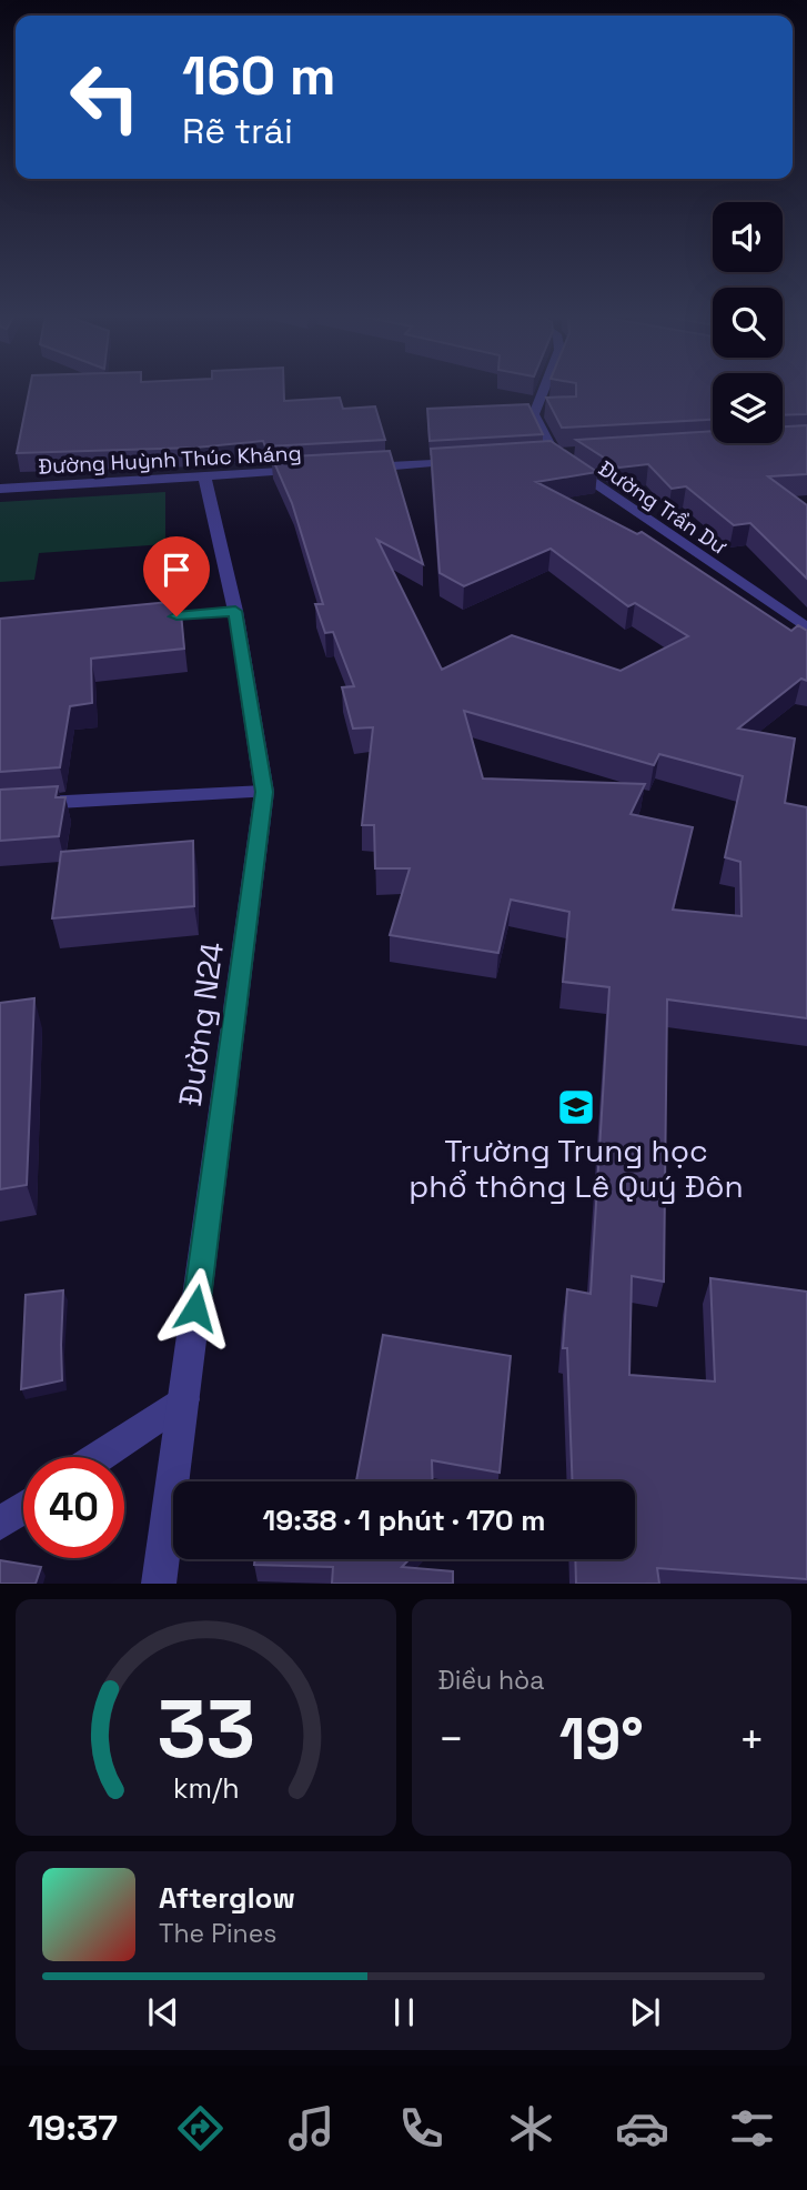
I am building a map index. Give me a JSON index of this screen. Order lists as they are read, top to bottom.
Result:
{
  "streets": {
    "street": ["Đường Huỳnh Thúc Kháng", "Đường Trần Dư", "Đường N24"]
  },
  "crossings": [
    ["Đường Huỳnh Thúc Kháng", "Đường N24"]
  ],
  "places": {
    "school or university": ["Trường Trung học phổ thông Lê Quý Đôn"]
  },
  "page": {
    "turn": ["160 m", "Rẽ trái"],
    "limit": "40",
    "trip": "19:38 · 1 phút · 170 m",
    "tile": "Điều hòa",
    "heat": ["−", "19°", "+"],
    "song": ["Afterglow", "The Pines"],
    "tabs": "19:37",
    "gauge": ["33", "km/h"]
  }
}
